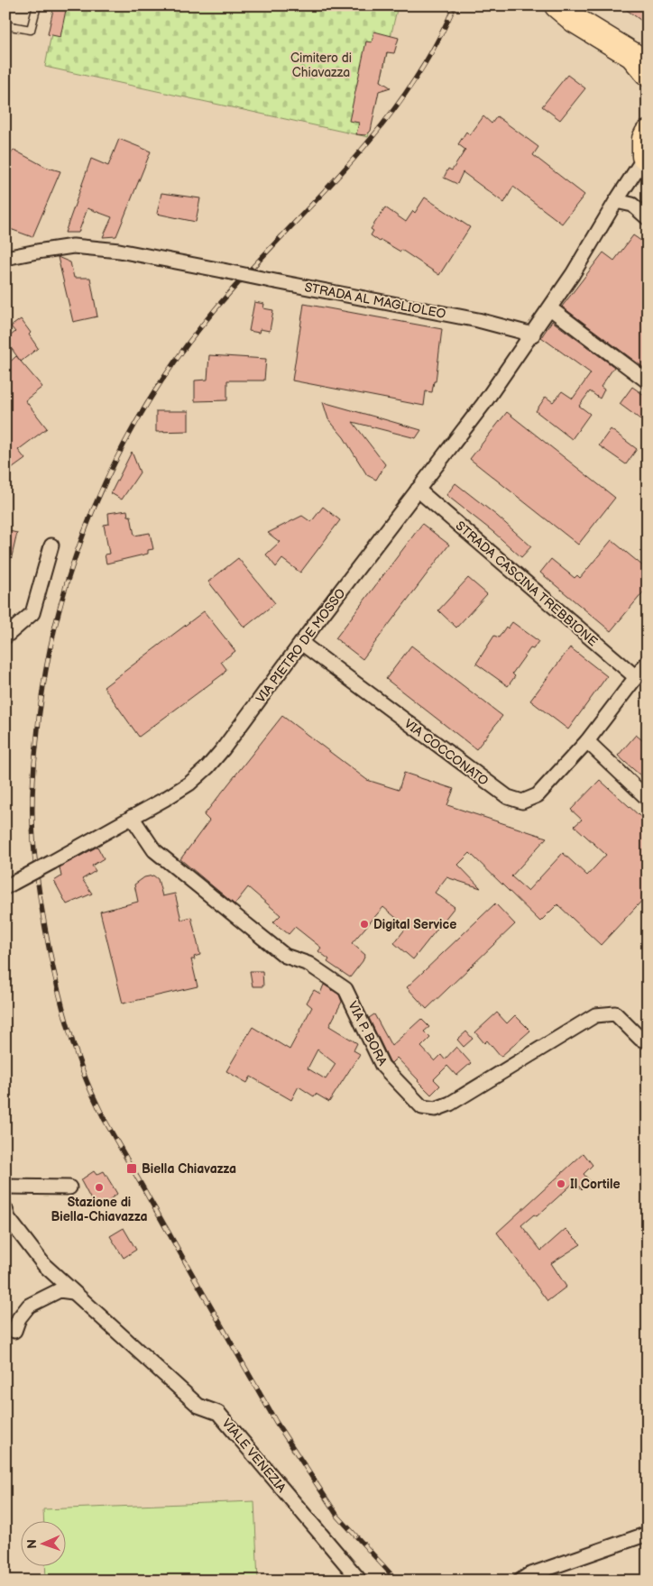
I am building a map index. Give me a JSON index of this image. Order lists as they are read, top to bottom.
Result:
{
  "streets": {
    "street": [
      "STRADA AL MAGLIOLEO",
      "STRADA CASCINA TREBBIONE",
      "VIA PIETRO DE MOSSO",
      "VIA COCCONATO",
      "VIA P. BORA",
      "VIALE VENEZIA"
    ]
  },
  "crossings": [
    ["STRADA AL MAGLIOLEO", "VIA PIETRO DE MOSSO"],
    ["STRADA CASCINA TREBBIONE", "VIA PIETRO DE MOSSO"],
    ["VIA PIETRO DE MOSSO", "VIA COCCONATO"],
    ["VIA PIETRO DE MOSSO", "VIA P. BORA"]
  ],
  "parks": ["Cimitero di Chiavazza"],
  "places": {
    "other": ["Digital Service", "Il Cortile", "Stazione di Biella-Chiavazza"],
    "transit": ["Biella Chiavazza"]
  },
  "north": "left"
}
